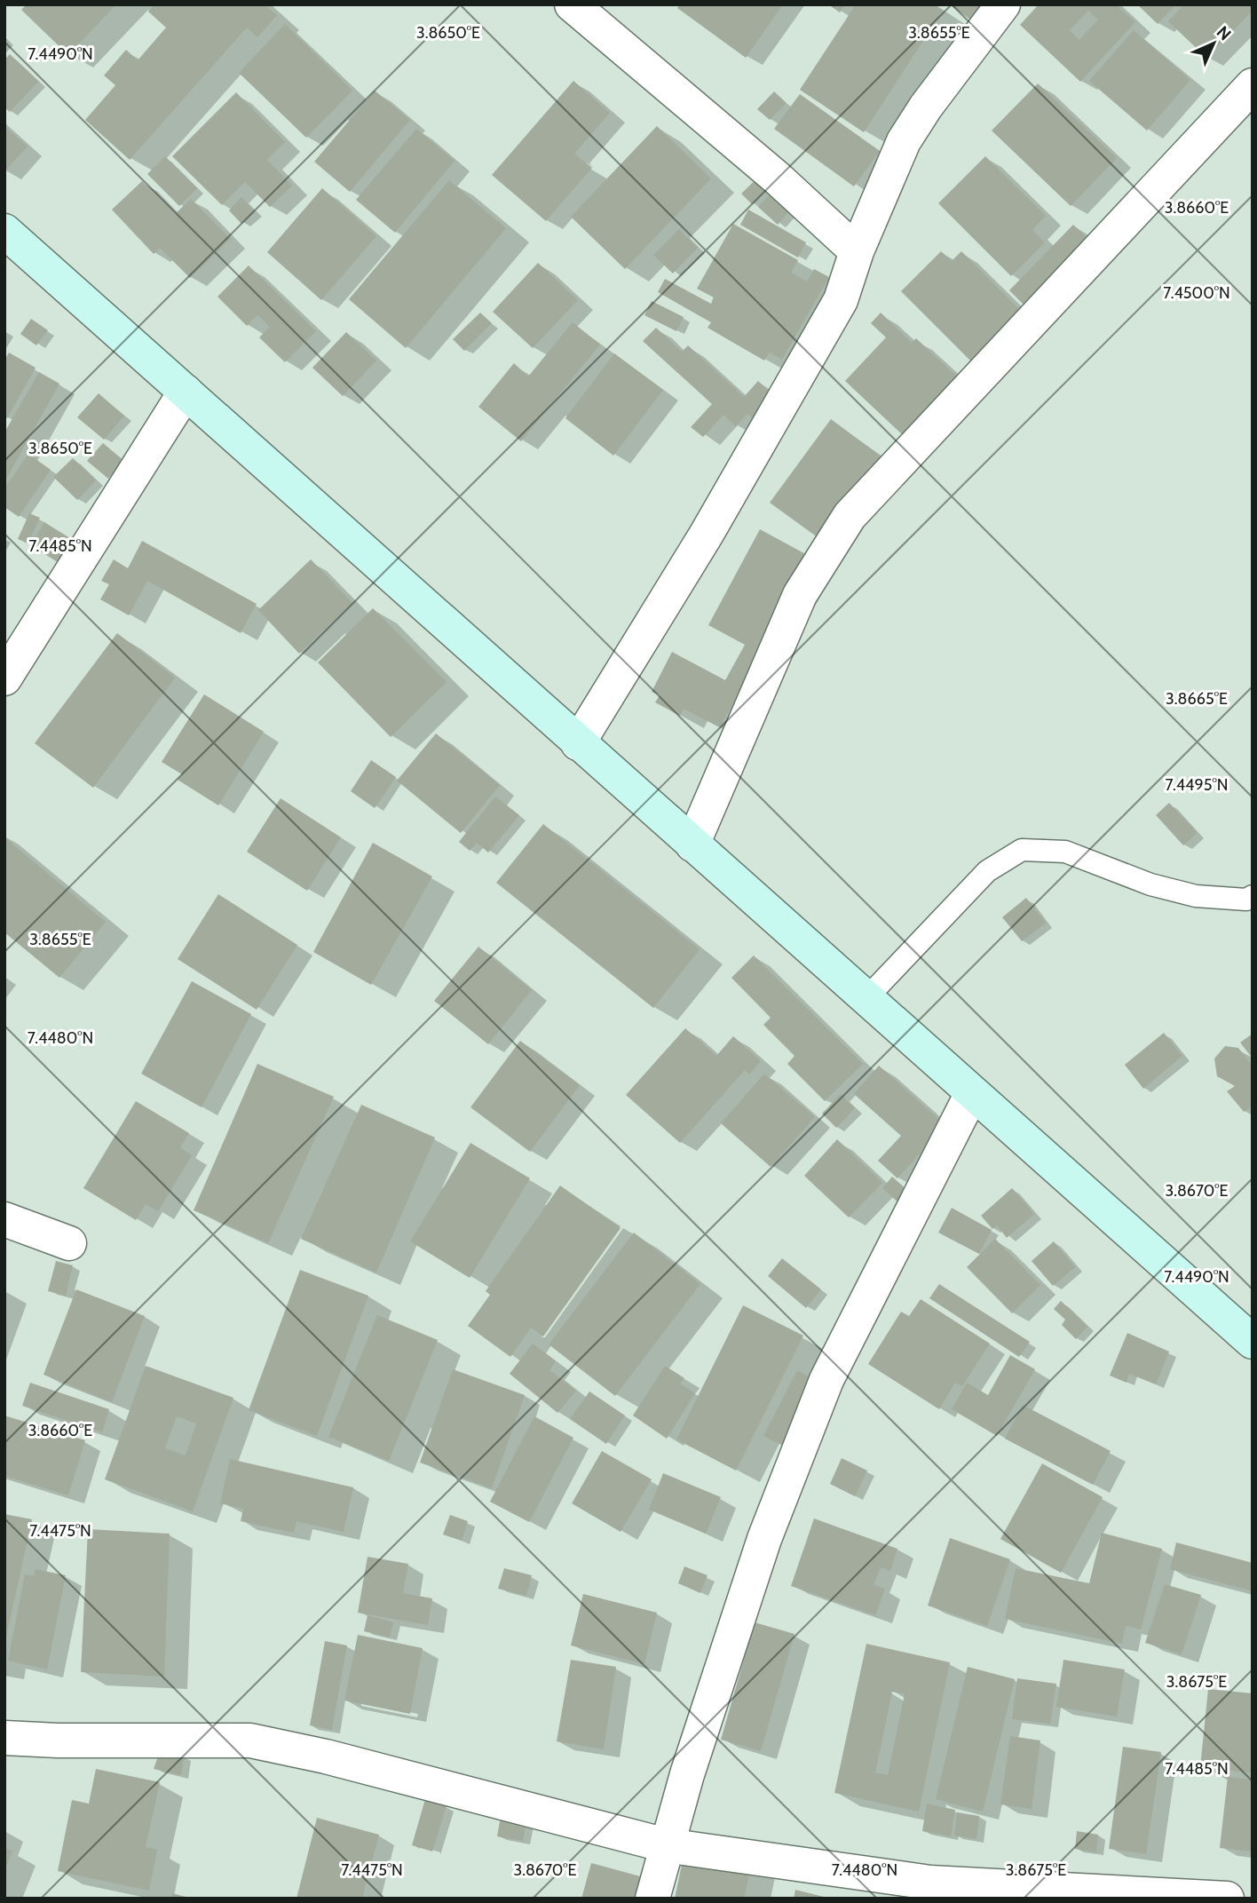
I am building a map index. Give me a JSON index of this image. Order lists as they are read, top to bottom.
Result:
{
  "north": "top right",
  "coordinates": [
    "3.8650°E",
    "3.8655°E",
    "7.4490°N",
    "3.8660°E",
    "7.4500°N",
    "7.4485°N",
    "3.8665°E",
    "7.4495°N",
    "7.4480°N",
    "3.8670°E",
    "7.4475°N",
    "3.8675°E"
  ]
}
